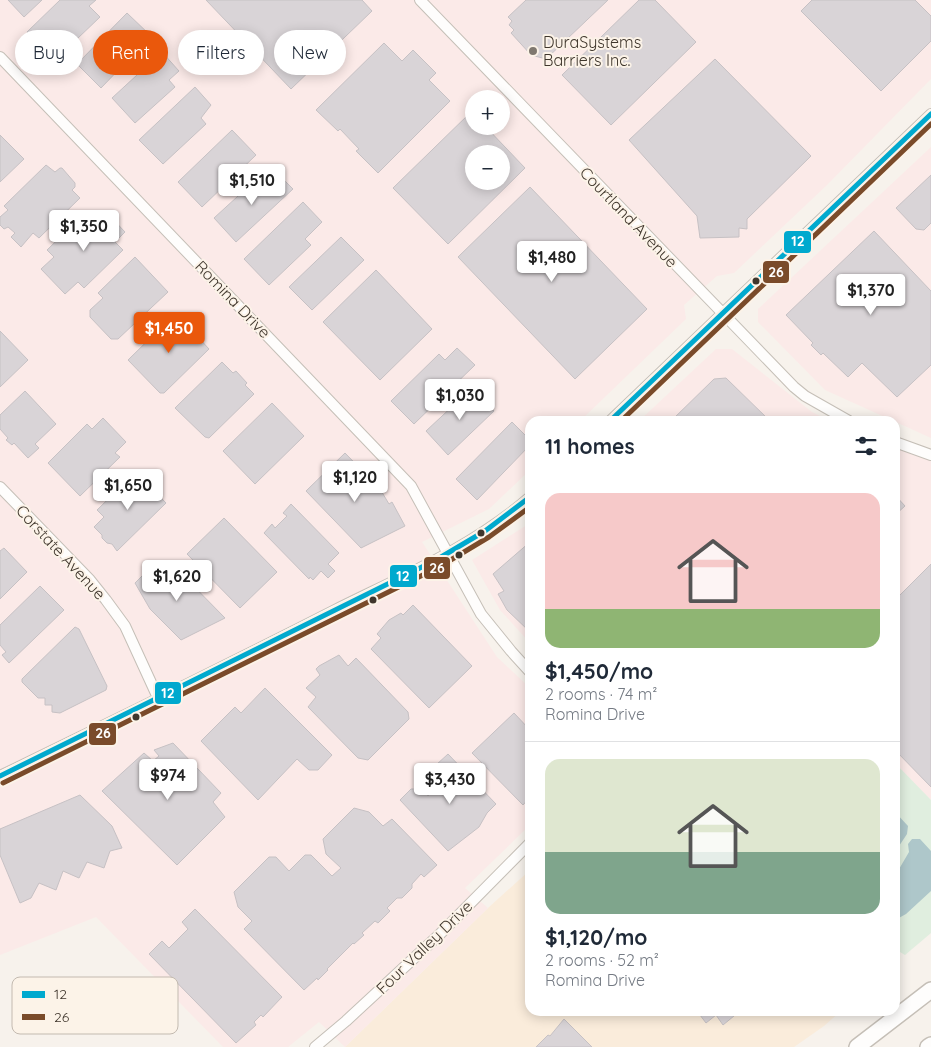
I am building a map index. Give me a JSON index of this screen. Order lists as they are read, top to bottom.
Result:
{
  "streets": {
    "street": [
      "Courtland Avenue",
      "Romina Drive",
      "Corstate Avenue",
      "Four Valley Drive"
    ]
  },
  "places": ["DuraSystems Barriers Inc."],
  "lines": ["transit line 12", "transit line 26"],
  "legend": ["12", "26"],
  "page": {
    "chip": [
      "Buy",
      "Rent",
      "Filters",
      "New"
    ],
    "map_buttons": ["+", "−"],
    "price": [
      "$1,510",
      "$1,350",
      "$1,480",
      "$1,370",
      "$1,450",
      "$1,030",
      "$1,120",
      "$1,650",
      "$1,620",
      "$974",
      "$3,430"
    ],
    "heading": "11 homes",
    "list": [
      {
        "name": "$1,450/mo",
        "note": "2 rooms · 74 m² · Romina Drive"
      },
      {
        "name": "$1,120/mo",
        "note": "2 rooms · 52 m² · Romina Drive"
      }
    ]
  }
}
